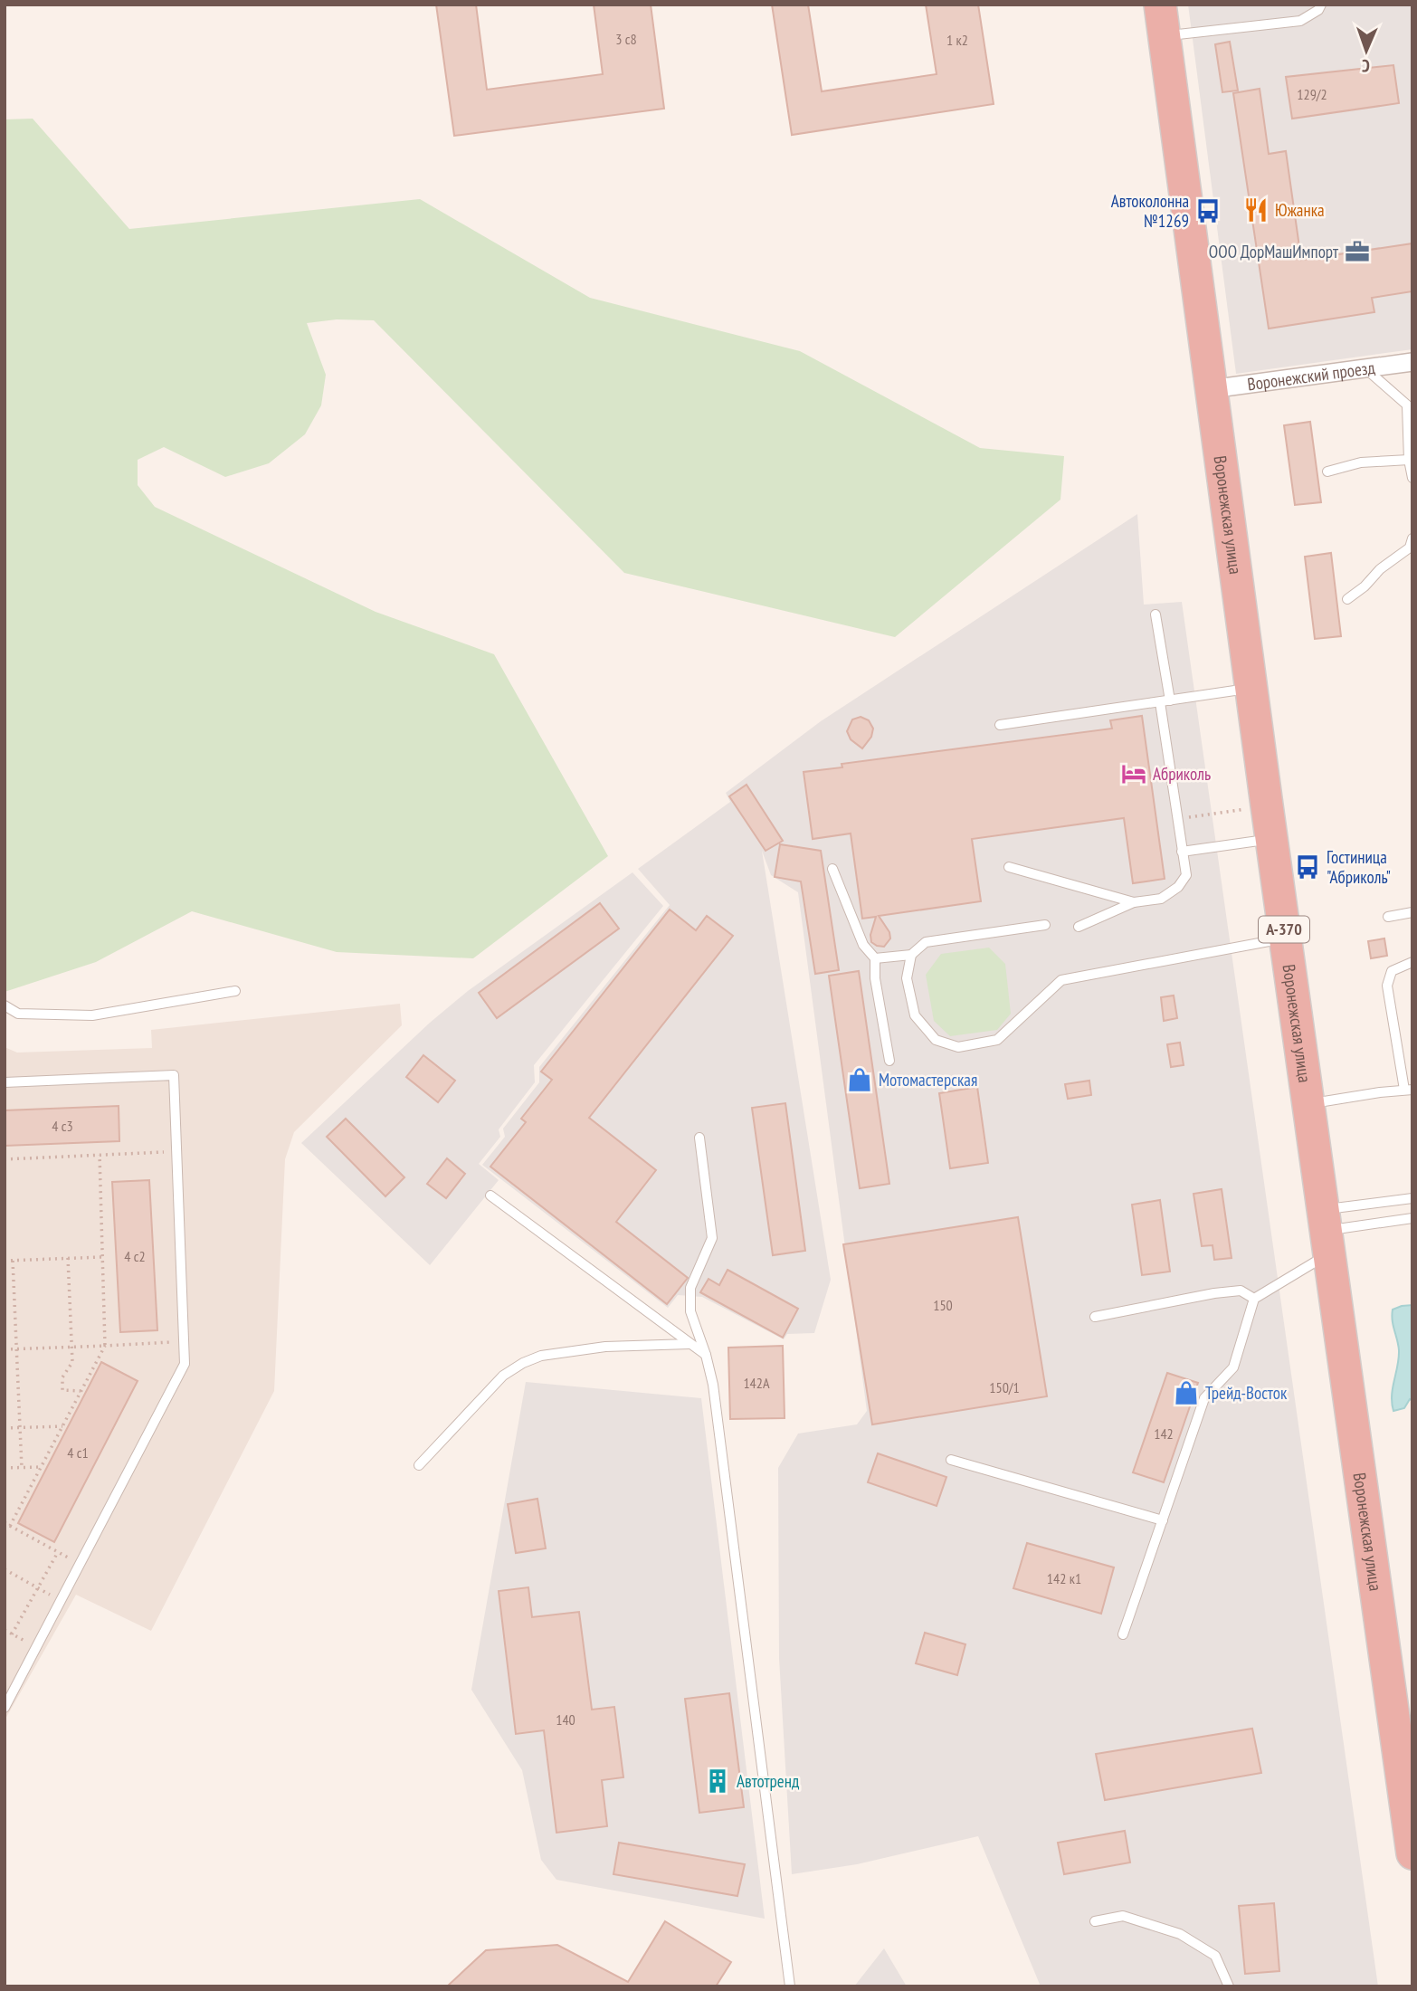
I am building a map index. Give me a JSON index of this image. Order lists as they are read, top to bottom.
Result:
{
  "streets": {
    "highway": ["Воронежская улица", "А-370"],
    "street": ["Воронежский проезд"]
  },
  "crossings": [
    ["Воронежский проезд", "Воронежская улица"]
  ],
  "places": {
    "restaurant": ["Южанка"],
    "bus stop": ["Автоколонна №1269", "Гостиница \"Абриколь\""],
    "office": ["ООО ДорМашИмпорт"],
    "hotel": ["Абриколь"],
    "shop": ["Мотомастерская", "Трейд-Восток"],
    "building": ["Автотренд"]
  },
  "house_numbers": [
    "3 с8",
    "1 к2",
    "129/2",
    "4 с3",
    "4 с2",
    "150",
    "142А",
    "150/1",
    "142",
    "4 с1",
    "142 к1",
    "140"
  ],
  "north": "bottom"
}
